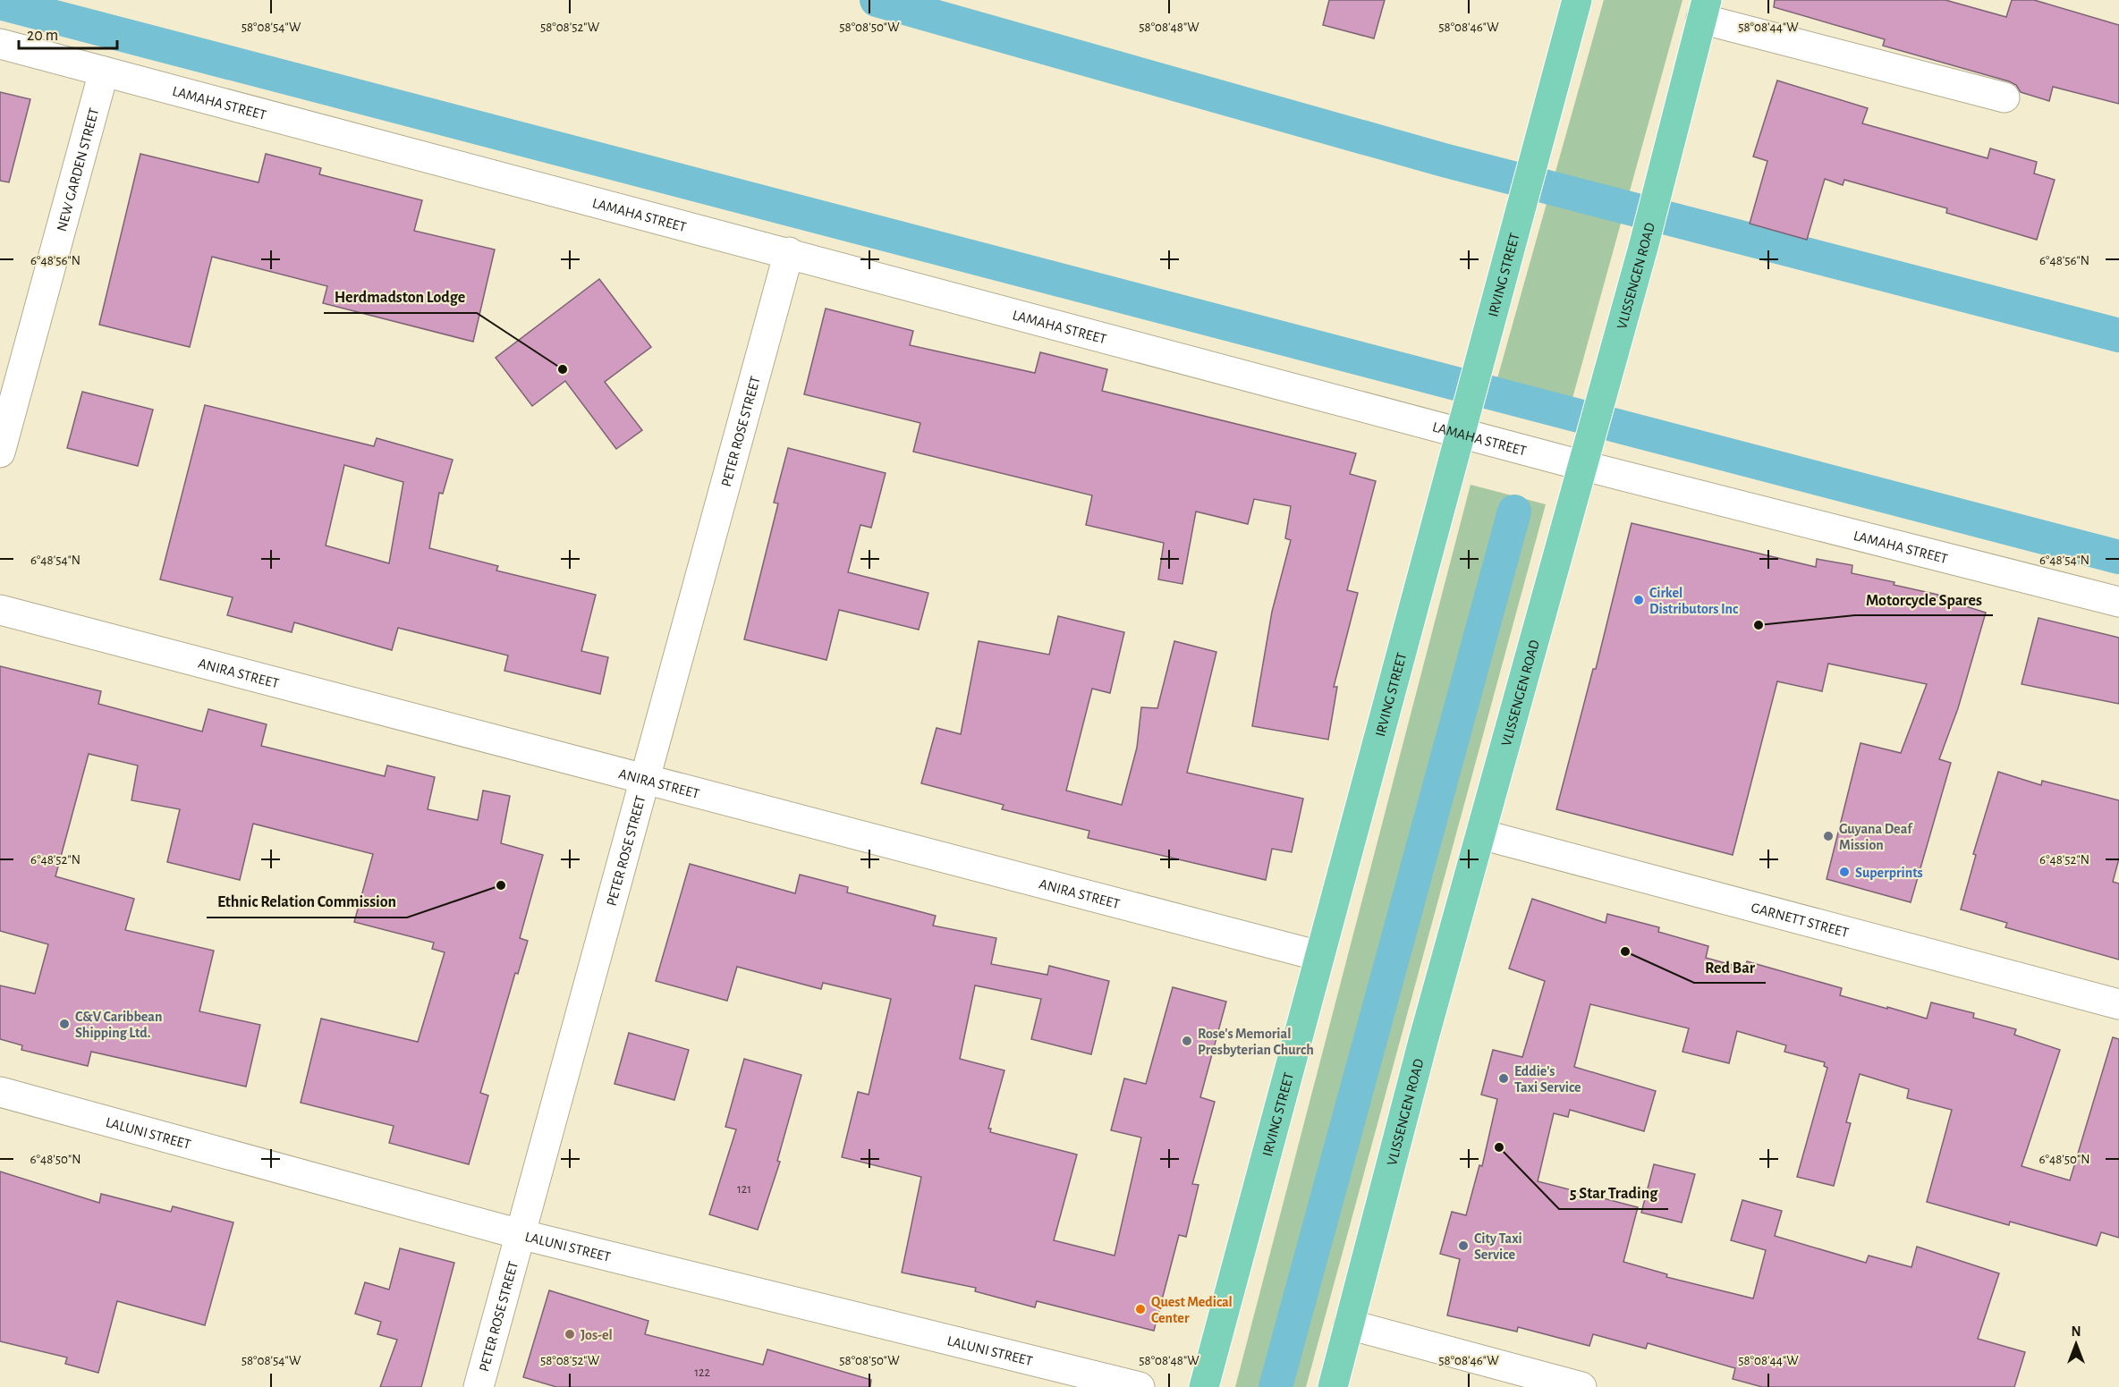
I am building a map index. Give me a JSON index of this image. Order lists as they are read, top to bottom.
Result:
{
  "streets": {
    "main road": ["IRVING STREET", "VLISSENGEN ROAD"],
    "street": [
      "LAMAHA STREET",
      "NEW GARDEN STREET",
      "PETER ROSE STREET",
      "ANIRA STREET",
      "GARNETT STREET",
      "LALUNI STREET"
    ]
  },
  "crossings": [
    ["LAMAHA STREET", "NEW GARDEN STREET"],
    ["LAMAHA STREET", "IRVING STREET"],
    ["LAMAHA STREET", "VLISSENGEN ROAD"],
    ["LAMAHA STREET", "PETER ROSE STREET"],
    ["IRVING STREET", "ANIRA STREET"],
    ["VLISSENGEN ROAD", "GARNETT STREET"],
    ["PETER ROSE STREET", "ANIRA STREET"],
    ["PETER ROSE STREET", "LALUNI STREET"]
  ],
  "places": [
    "Herdmadston Lodge",
    "Cirkel Distributors Inc",
    "Motorcycle Spares",
    "Guyana Deaf Mission",
    "Superprints",
    "Ethnic Relation Commission",
    "Red Bar",
    "C&V Caribbean Shipping Ltd.",
    "Rose's Memorial Presbyterian Church",
    "Eddie's Taxi Service",
    "5 Star Trading",
    "City Taxi Service",
    "Quest Medical Center",
    "Jos-el"
  ],
  "house_numbers": ["121", "122"],
  "scale_bar": "20 m",
  "north": "top",
  "coordinates": [
    "58°08'54\"W",
    "58°08'52\"W",
    "58°08'50\"W",
    "58°08'48\"W",
    "58°08'46\"W",
    "58°08'44\"W",
    "6°48'56\"N",
    "6°48'54\"N",
    "6°48'52\"N",
    "6°48'50\"N"
  ]
}
